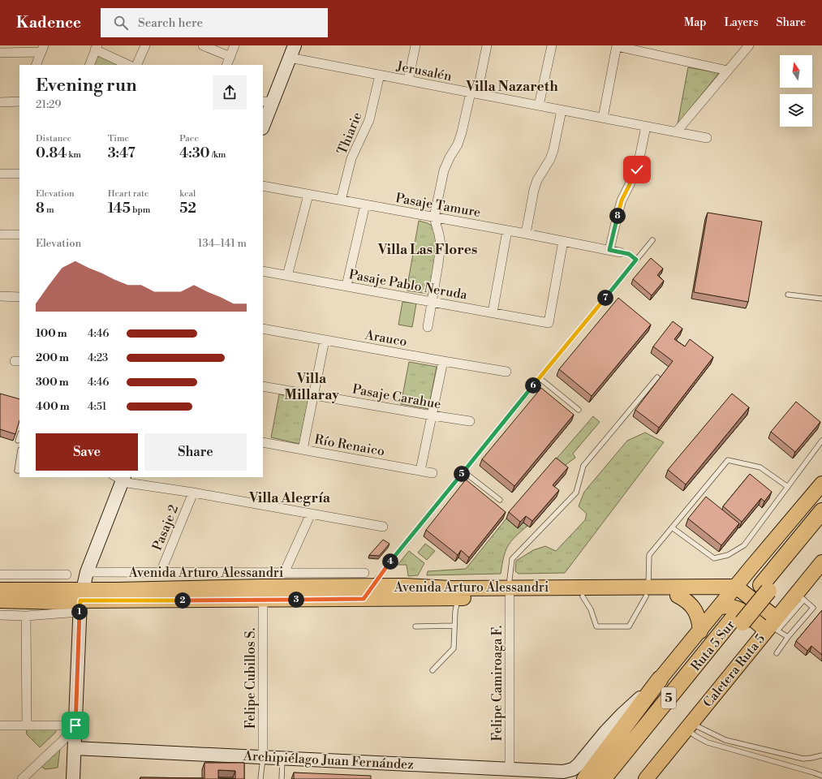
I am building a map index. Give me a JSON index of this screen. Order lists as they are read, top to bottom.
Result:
{
  "streets": {
    "highway": ["Ruta 5 Sur", "5"],
    "main road": ["Avenida Arturo Alessandri", "Caletera Ruta 5"],
    "street": [
      "Jerusalén",
      "Thiarie",
      "Pasaje Tamure",
      "Pasaje Pablo Neruda",
      "Arauco",
      "Pasaje Carahue",
      "Río Renaico",
      "Pasaje 2",
      "Felipe Cubillos S.",
      "Felipe Camiroaga F.",
      "Archipiélago Juan Fernández"
    ]
  },
  "crossings": [
    ["Jerusalén", "Thiarie"],
    ["Thiarie", "Pasaje Tamure"],
    ["Pasaje Tamure", "Pasaje Pablo Neruda"],
    ["Pasaje 2", "Avenida Arturo Alessandri"],
    ["Avenida Arturo Alessandri", "Felipe Cubillos S."],
    ["Avenida Arturo Alessandri", "Felipe Camiroaga F."],
    ["Felipe Cubillos S.", "Archipiélago Juan Fernández"],
    ["Felipe Camiroaga F.", "Archipiélago Juan Fernández"]
  ],
  "districts": [
    "Villa Nazareth",
    "Villa Las Flores",
    "Villa Millaray",
    "Villa Alegría"
  ],
  "north": "top",
  "page": {
    "header": "Kadence",
    "search": "Search here",
    "nav": ["Map", "Layers", "Share"],
    "heading": ["Evening run", "21:29"],
    "stats": [
      ["Distance", "0.84 km"],
      ["Time", "3:47"],
      ["Pace", "4:30 /km"],
      ["Elevation", "8 m"],
      ["Heart rate", "145 bpm"],
      ["kcal", "52"]
    ],
    "pins": [
      "8",
      "7",
      "6",
      "5",
      "4",
      "3",
      "2",
      "1"
    ],
    "chart": ["Elevation", "134–141 m"],
    "list": [
      {
        "name": "100 m",
        "note": "4:46"
      },
      {
        "name": "200 m",
        "note": "4:23"
      },
      {
        "name": "300 m",
        "note": "4:46"
      },
      {
        "name": "400 m",
        "note": "4:51"
      }
    ],
    "buttons": ["Save", "Share"]
  }
}
